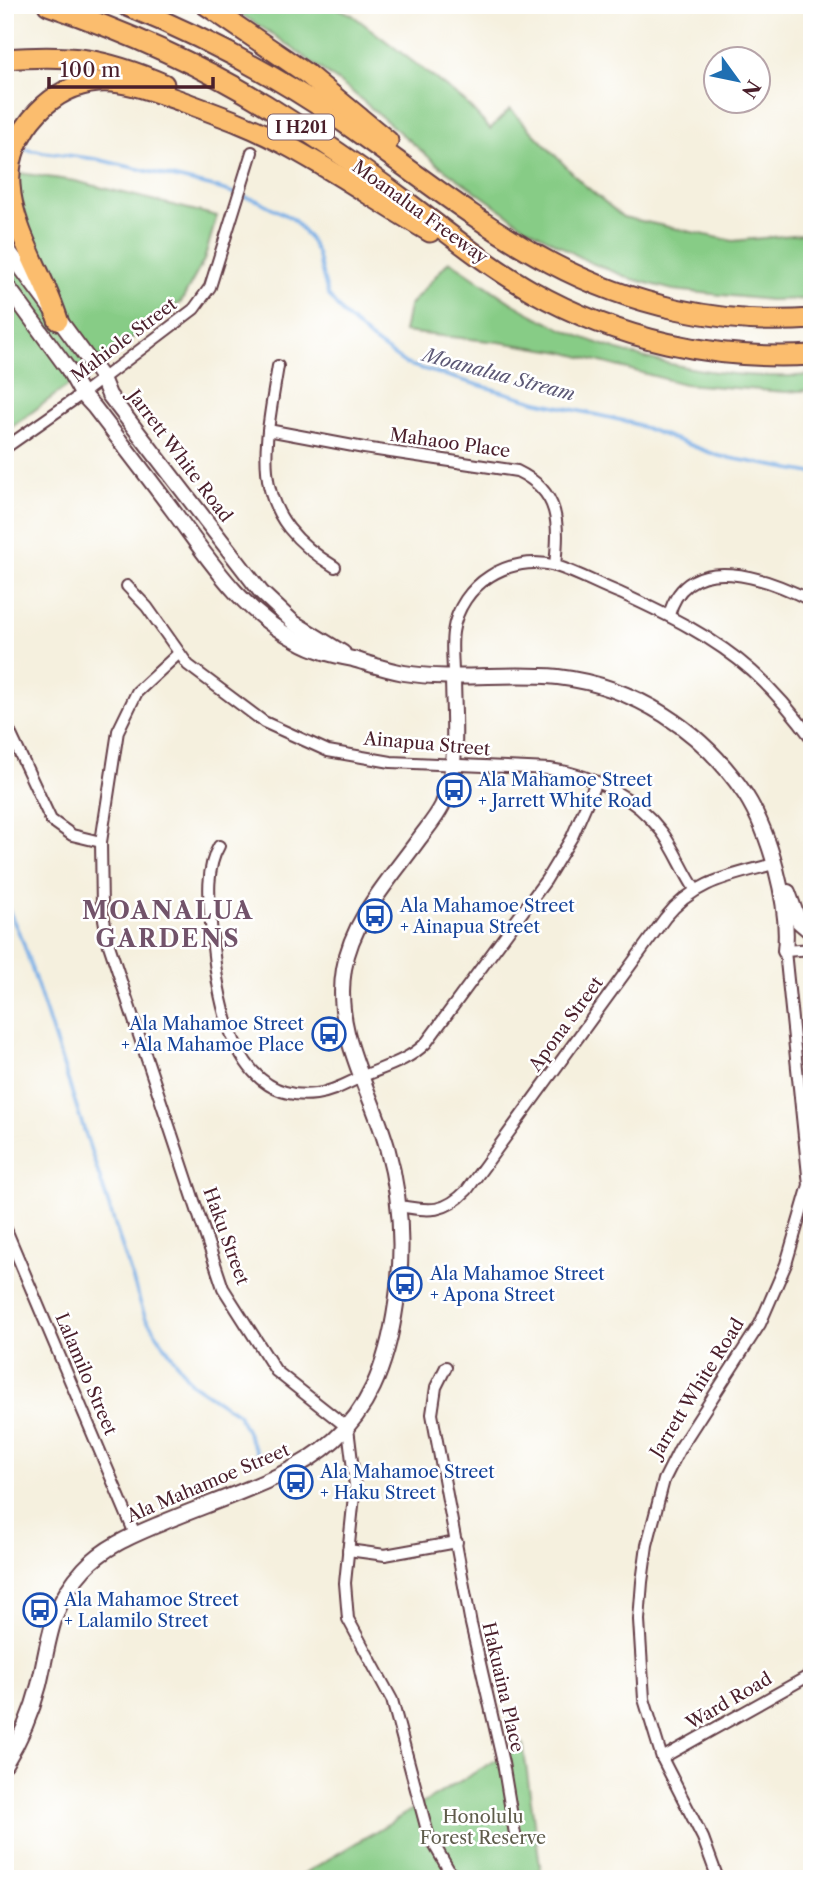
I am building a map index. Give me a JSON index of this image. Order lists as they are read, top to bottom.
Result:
{
  "streets": {
    "highway": ["I H201", "Moanalua Freeway"],
    "street": [
      "Mahiole Street",
      "Mahaoo Place",
      "Jarrett White Road",
      "Ainapua Street",
      "Apona Street",
      "Haku Street",
      "Lalamilo Street",
      "Ala Mahamoe Street",
      "Hakuaina Place",
      "Ward Road"
    ]
  },
  "crossings": [
    ["Mahiole Street", "Jarrett White Road"],
    ["Mahaoo Place", "Ala Mahamoe Street"],
    ["Jarrett White Road", "Apona Street"],
    ["Jarrett White Road", "Ala Mahamoe Street"],
    ["Jarrett White Road", "Ward Road"],
    ["Ainapua Street", "Apona Street"],
    ["Ainapua Street", "Haku Street"],
    ["Ainapua Street", "Ala Mahamoe Street"],
    ["Apona Street", "Ala Mahamoe Street"],
    ["Haku Street", "Ala Mahamoe Street"],
    ["Lalamilo Street", "Ala Mahamoe Street"]
  ],
  "districts": ["MOANALUA GARDENS"],
  "water": ["Moanalua Stream"],
  "parks": ["Honolulu Forest Reserve"],
  "places": {
    "bus stop": [
      "Ala Mahamoe Street + Jarrett White Road",
      "Ala Mahamoe Street + Ainapua Street",
      "Ala Mahamoe Street + Ala Mahamoe Place",
      "Ala Mahamoe Street + Apona Street",
      "Ala Mahamoe Street + Haku Street",
      "Ala Mahamoe Street + Lalamilo Street"
    ]
  },
  "scale_bar": "100 m",
  "north": "bottom right"
}
